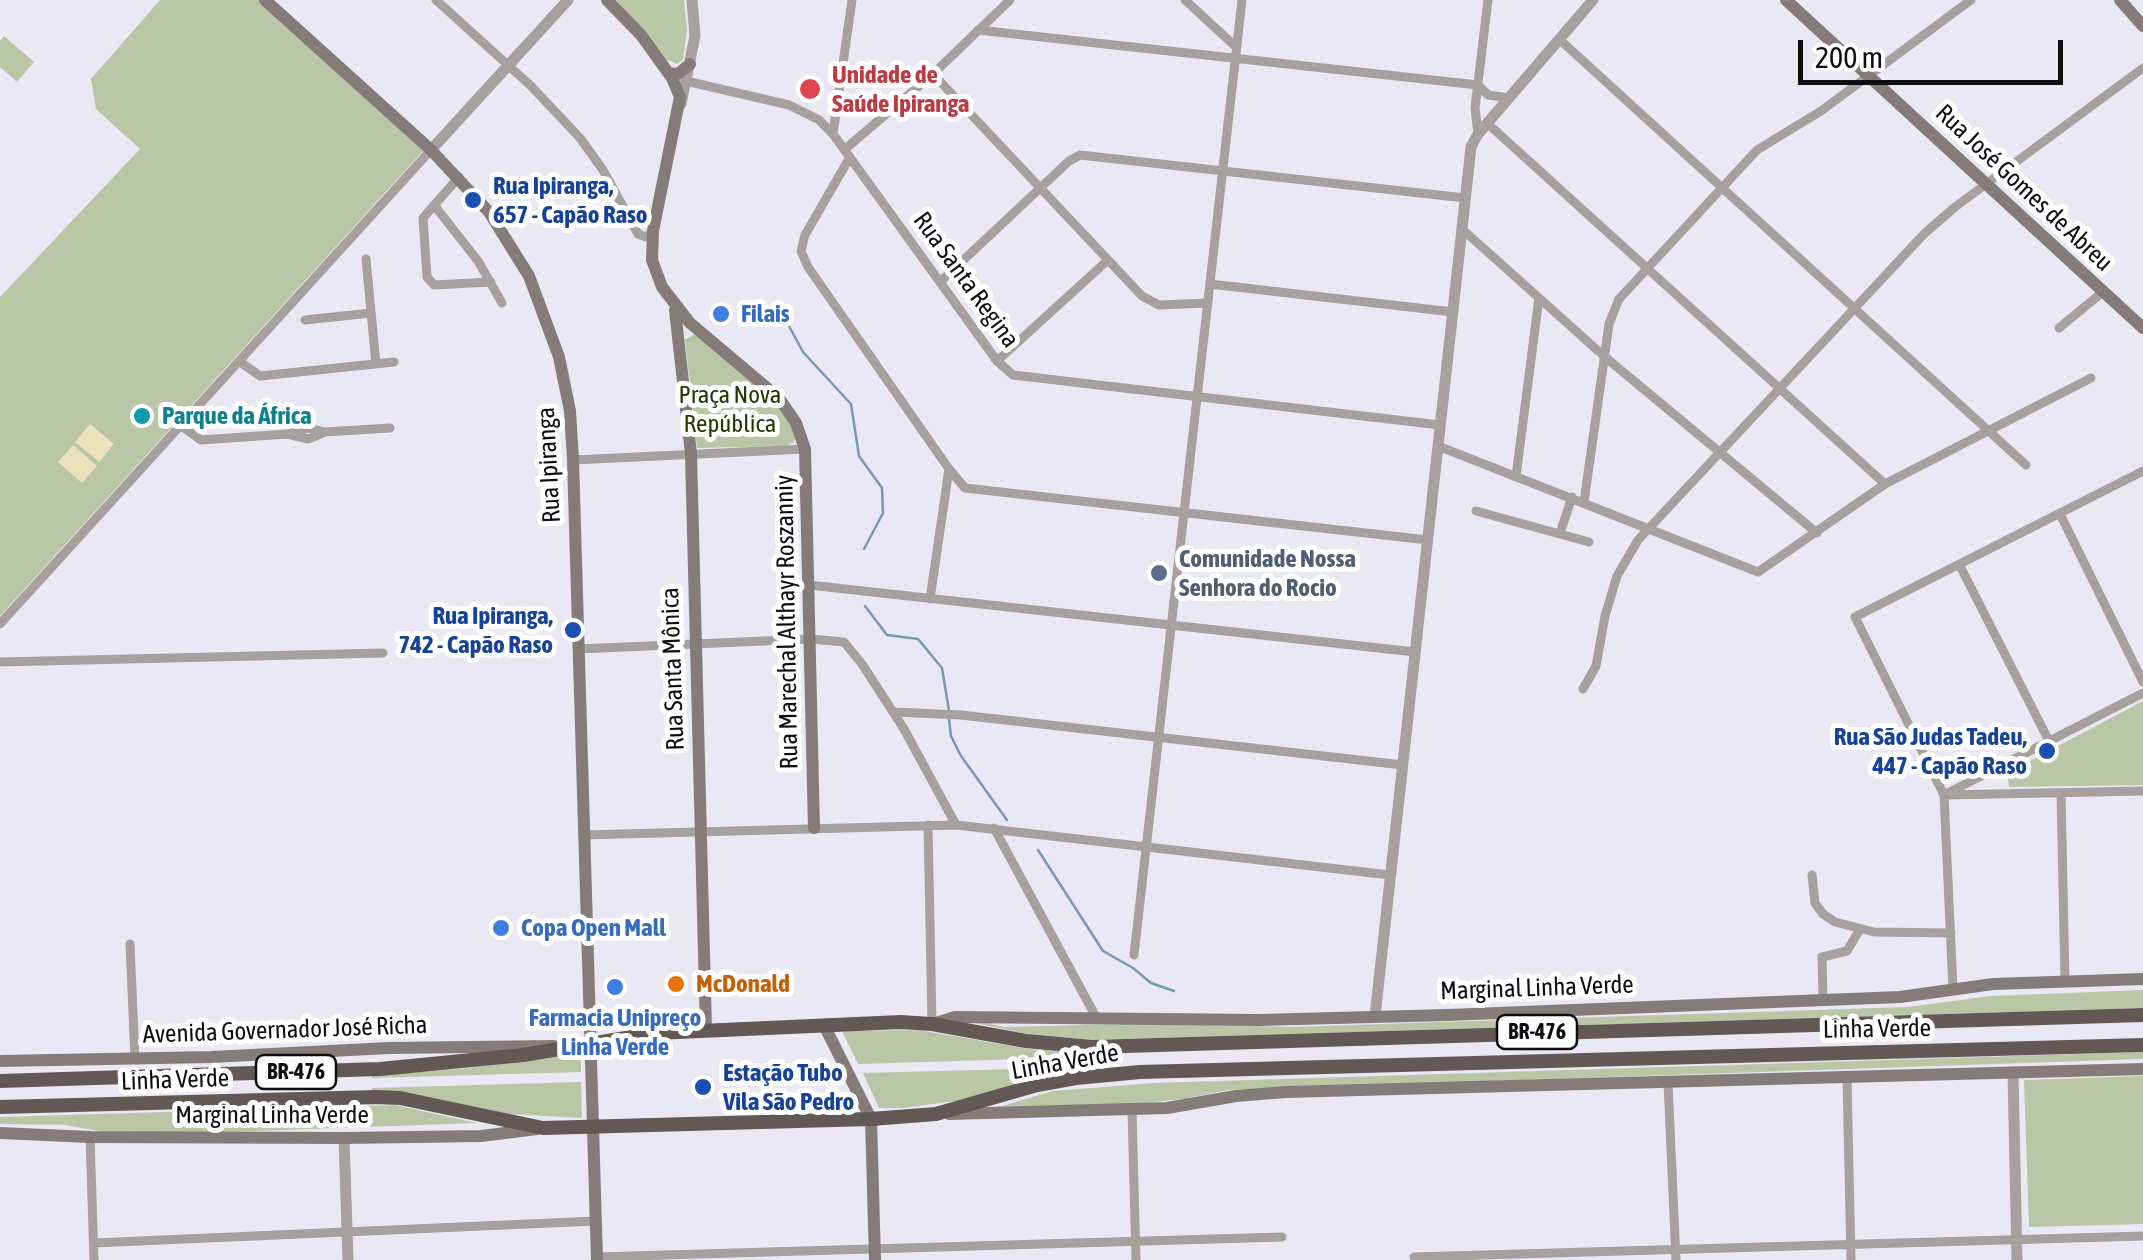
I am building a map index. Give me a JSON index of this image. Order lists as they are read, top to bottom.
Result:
{
  "streets": {
    "highway": ["Linha Verde", "BR-476"],
    "main road": [
      "Rua José Gomes de Abreu",
      "Rua Ipiranga",
      "Rua Marechal Althayr Roszanniy",
      "Rua Santa Mônica",
      "Marginal Linha Verde",
      "Avenida Governador José Richa"
    ],
    "street": ["Rua Santa Regina"]
  },
  "crossings": [
    ["Rua Santa Regina", "Rua Marechal Althayr Roszanniy"],
    ["Rua Ipiranga", "Linha Verde"],
    ["Rua Marechal Althayr Roszanniy", "Rua Santa Mônica"],
    ["Rua Santa Mônica", "Linha Verde"],
    ["Marginal Linha Verde", "Linha Verde"],
    ["Linha Verde", "Avenida Governador José Richa"]
  ],
  "parks": ["Praça Nova República"],
  "places": [
    "Unidade de Saúde Ipiranga",
    "Rua Ipiranga, 657 - Capão Raso",
    "Filais",
    "Parque da África",
    "Comunidade Nossa Senhora do Rocio",
    "Rua Ipiranga, 742 - Capão Raso",
    "Rua São Judas Tadeu, 447 - Capão Raso",
    "Copa Open Mall",
    "McDonald",
    "Farmacia Unipreço Linha Verde",
    "Estação Tubo Vila São Pedro"
  ],
  "scale_bar": "200 m"
}
